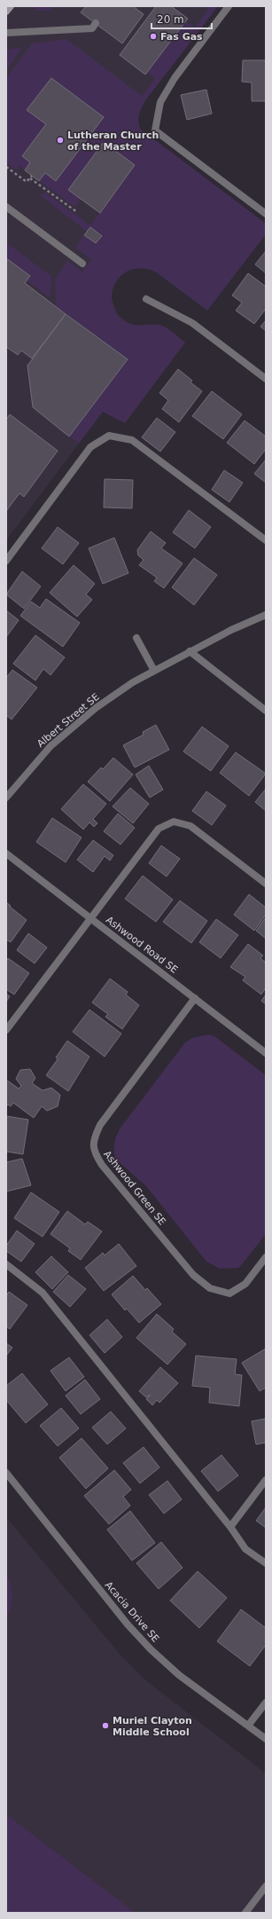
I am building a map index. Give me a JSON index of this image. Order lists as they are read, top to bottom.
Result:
{
  "streets": {
    "street": [
      "Albert Street SE",
      "Ashwood Road SE",
      "Ashwood Green SE",
      "Acacia Drive SE"
    ]
  },
  "crossings": [
    ["Ashwood Road SE", "Ashwood Green SE"]
  ],
  "places": ["Fas Gas", "Lutheran Church of the Master", "Muriel Clayton Middle School"],
  "scale_bar": "20 m"
}
